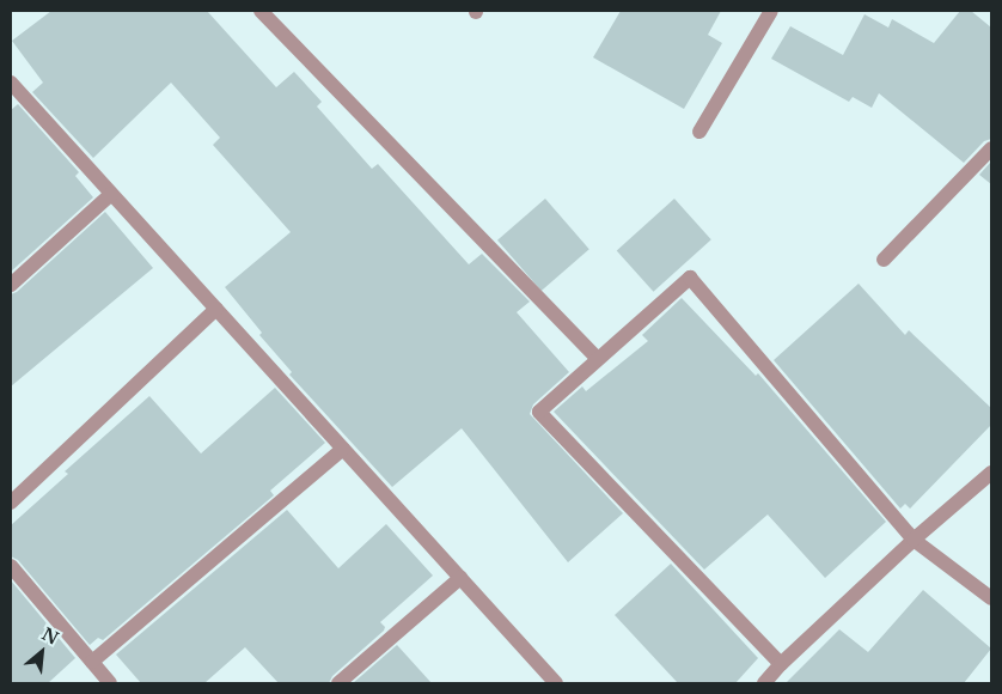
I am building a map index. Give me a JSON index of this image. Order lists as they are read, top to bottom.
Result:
{
  "north": "top right"
}
